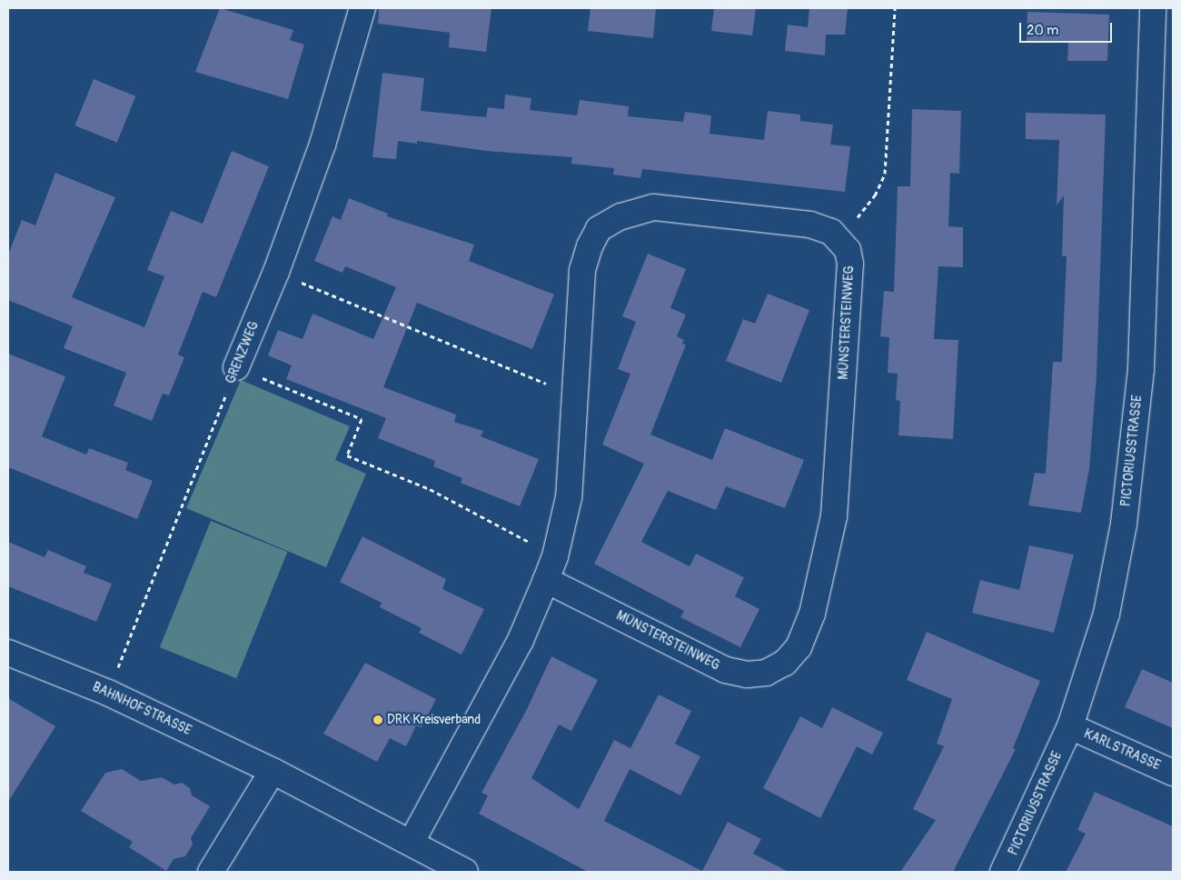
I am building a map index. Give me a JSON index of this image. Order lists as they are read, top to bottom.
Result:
{
  "streets": {
    "street": [
      "MÜNSTERSTEINWEG",
      "GRENZWEG",
      "PICTORIUSSTRASSE",
      "BAHNHOFSTRASSE",
      "KARLSTRASSE"
    ]
  },
  "crossings": [
    ["GRENZWEG", "BAHNHOFSTRASSE"],
    ["PICTORIUSSTRASSE", "KARLSTRASSE"]
  ],
  "places": ["DRK Kreisverband"],
  "scale_bar": "20 m"
}
